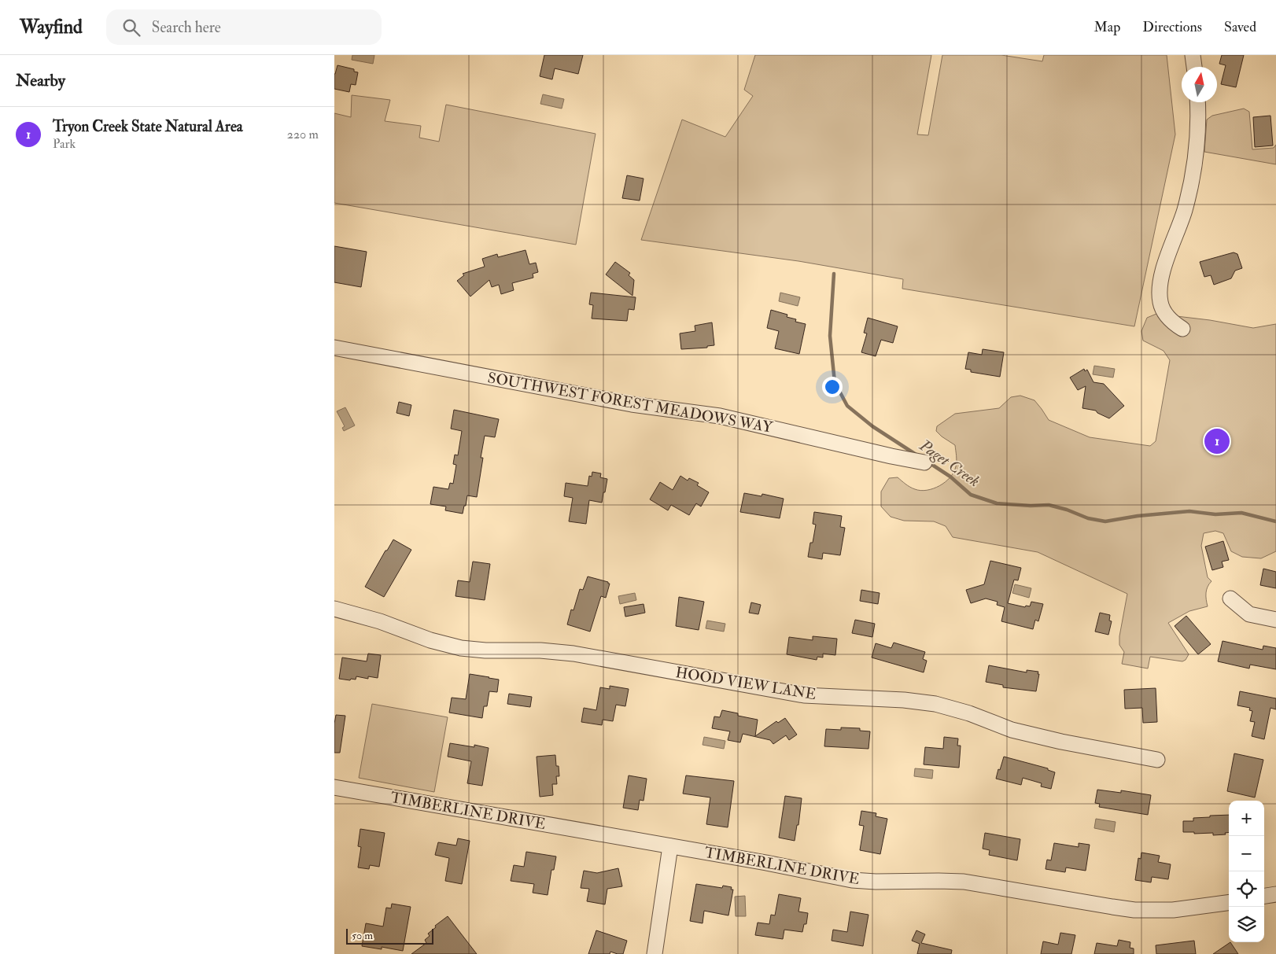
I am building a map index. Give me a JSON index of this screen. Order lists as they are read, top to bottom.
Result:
{
  "streets": {
    "street": ["SOUTHWEST FOREST MEADOWS WAY", "HOOD VIEW LANE", "TIMBERLINE DRIVE"]
  },
  "water": ["Paget Creek"],
  "scale_bar": "50 m",
  "north": "top",
  "page": {
    "header": "Wayfind",
    "search": "Search here",
    "nav": ["Map", "Directions", "Saved"],
    "heading": "Nearby",
    "list": [
      {
        "mark": "1",
        "name": "Tryon Creek State Natural Area",
        "note": "Park",
        "value": "220 m"
      }
    ],
    "pins": "1",
    "map_buttons": ["+", "−"],
    "scale": "50 m"
  }
}
